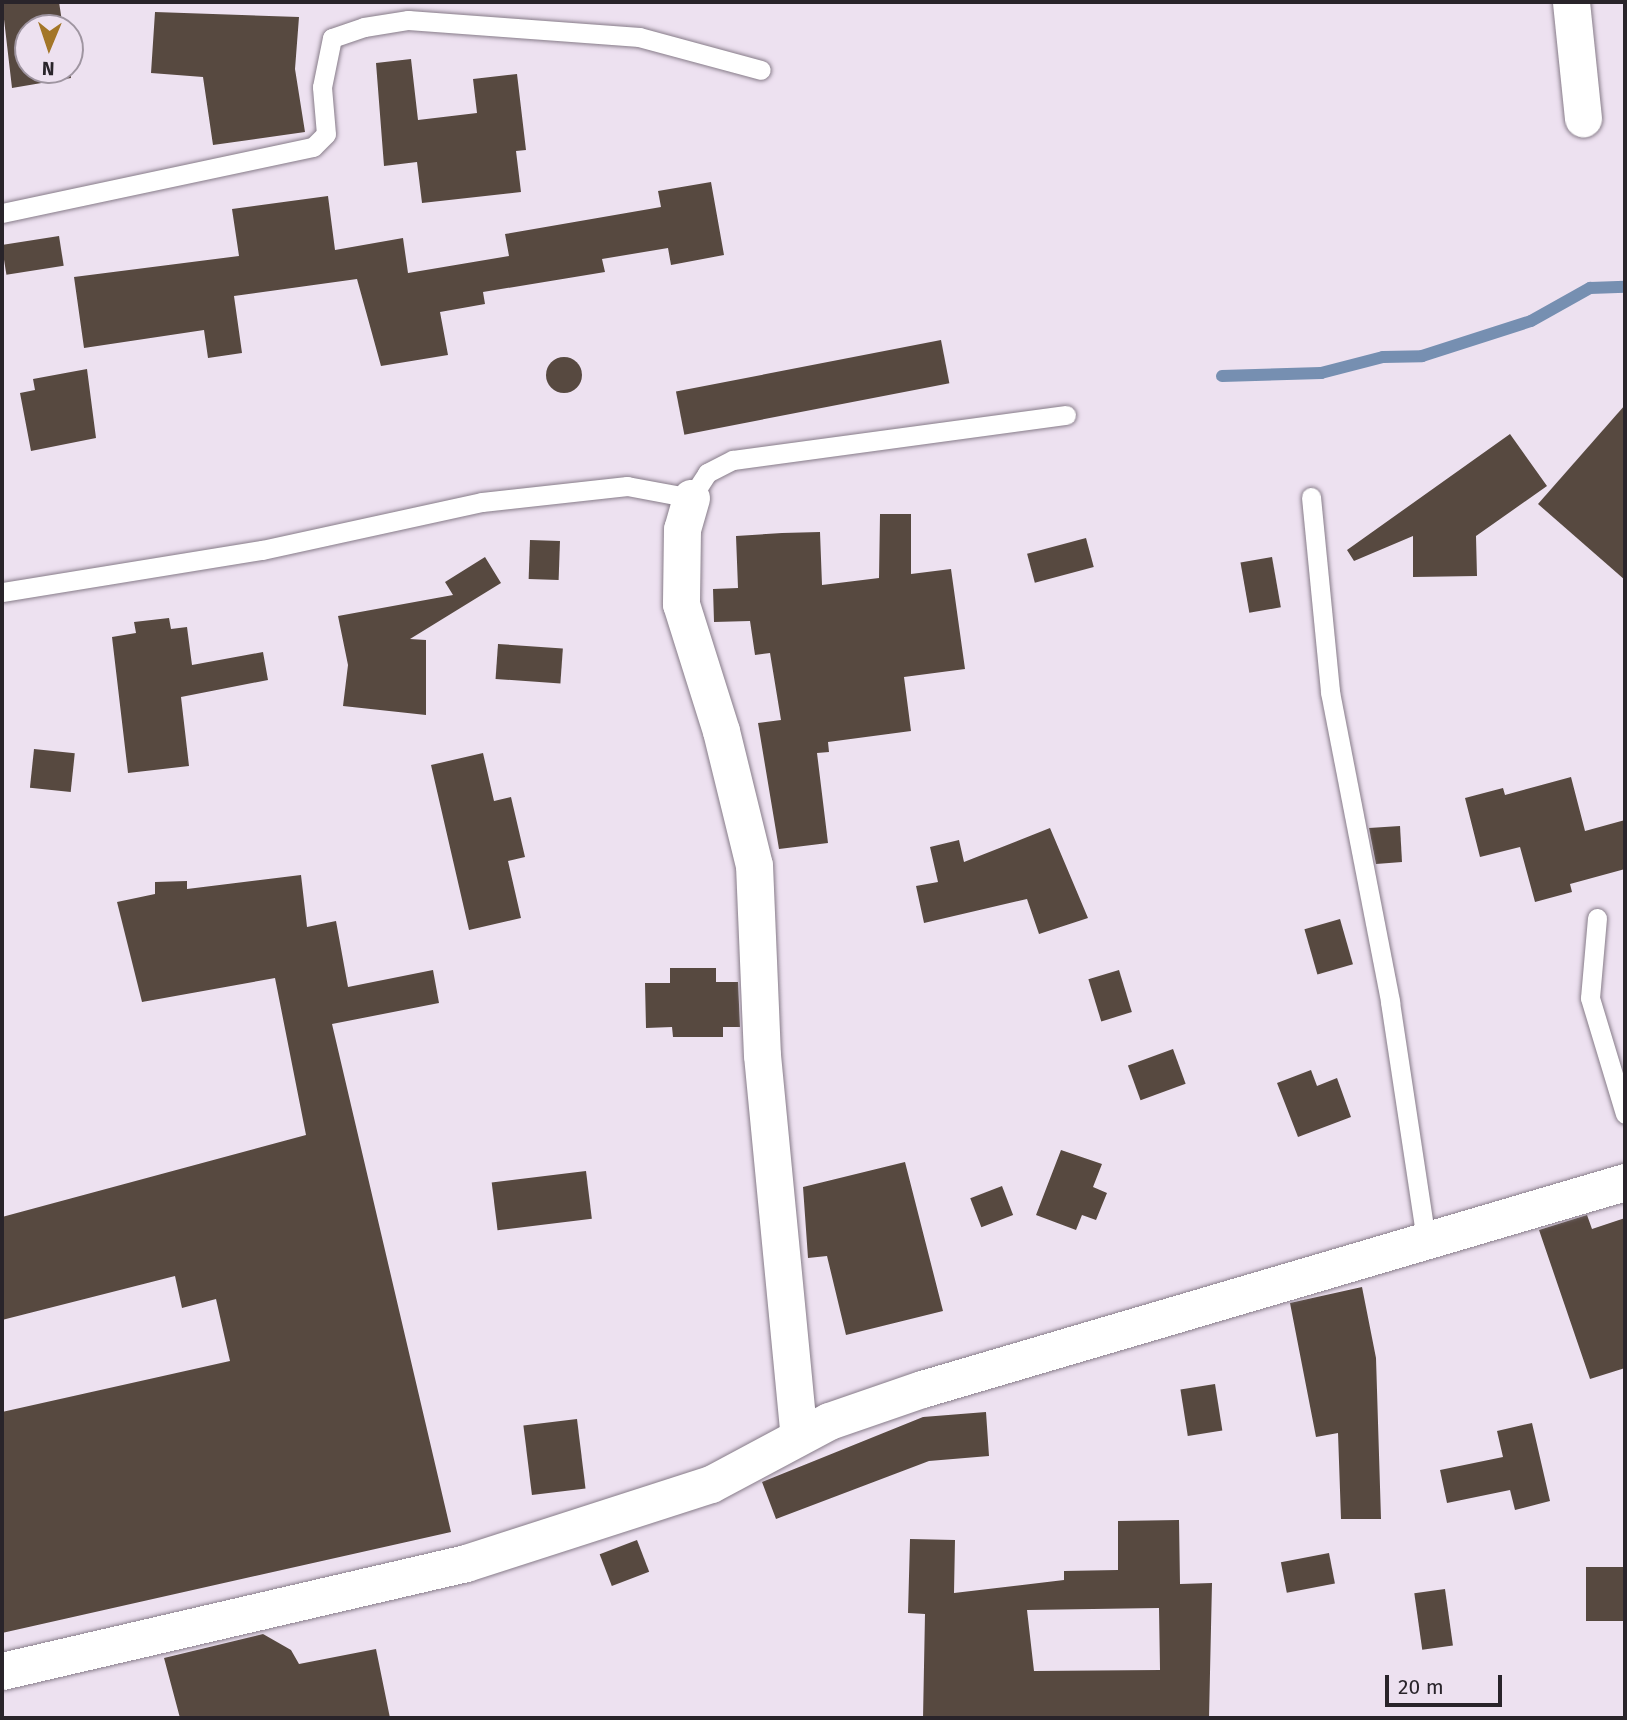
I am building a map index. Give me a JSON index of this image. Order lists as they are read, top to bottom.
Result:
{
  "scale_bar": "20 m",
  "north": "bottom"
}
